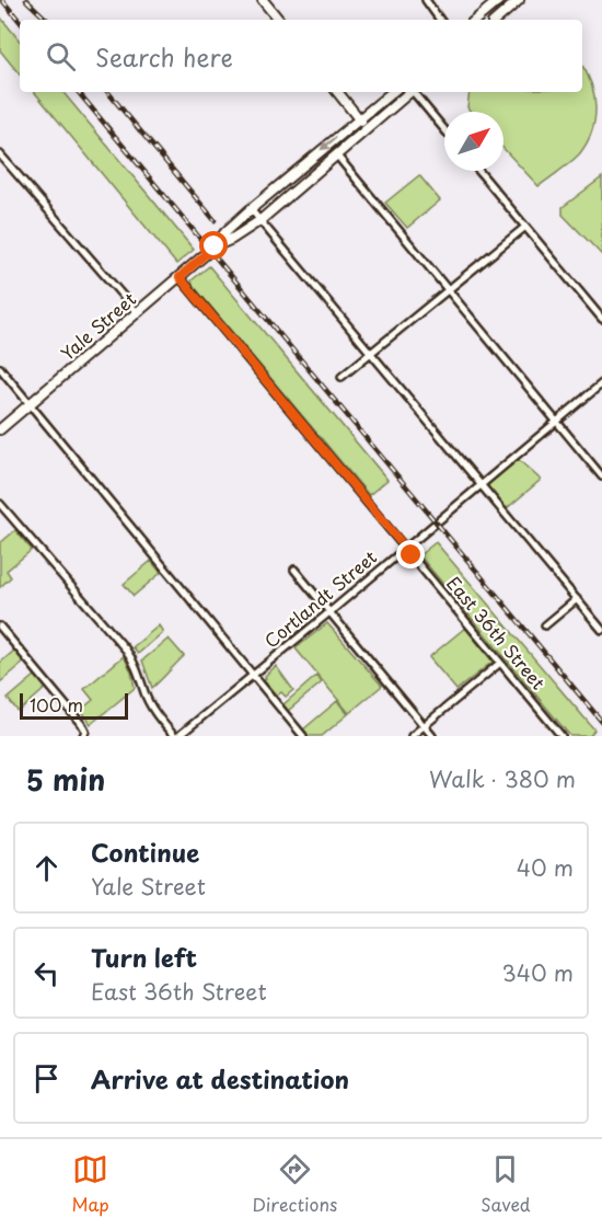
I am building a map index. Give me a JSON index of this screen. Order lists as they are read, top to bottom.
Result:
{
  "streets": {
    "main road": ["Yale Street"],
    "street": ["Cortlandt Street", "East 36th Street"]
  },
  "crossings": [
    ["Yale Street", "East 36th Street"],
    ["Cortlandt Street", "East 36th Street"]
  ],
  "scale_bar": "100 m",
  "north": "top right",
  "page": {
    "search": "Search here",
    "scale": "100 m",
    "heading": ["5 min", "Walk · 380 m"],
    "list": [
      ["Continue", "Yale Street", "40 m"],
      ["Turn left", "East 36th Street", "340 m"],
      "Arrive at destination"
    ],
    "nav": ["Map", "Directions", "Saved"]
  }
}
